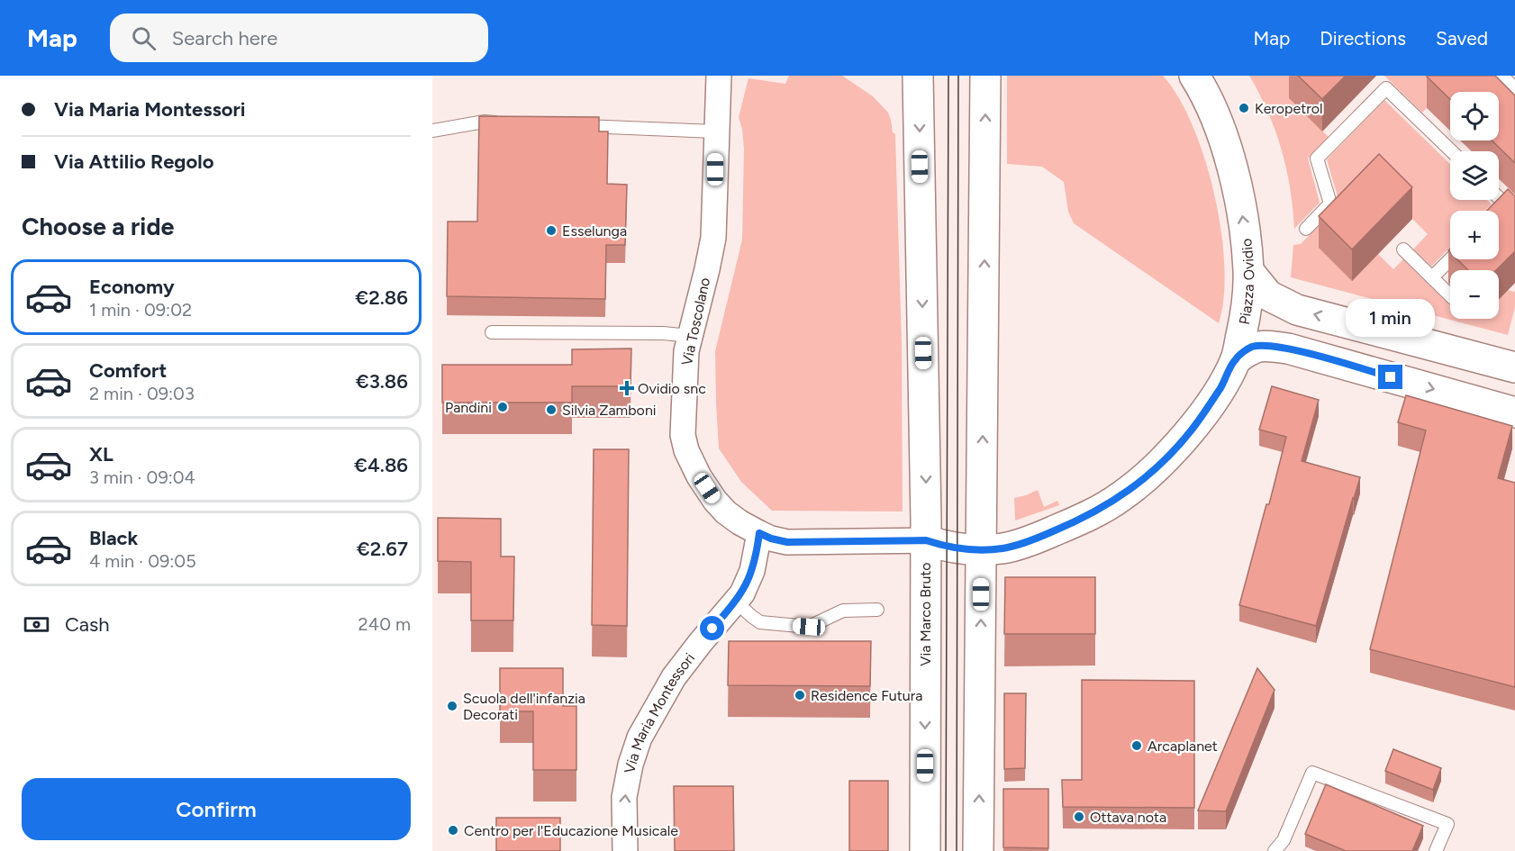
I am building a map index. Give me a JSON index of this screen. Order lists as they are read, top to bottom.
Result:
{
  "streets": {
    "main road": ["Piazza Ovidio", "Via Marco Bruto"],
    "street": ["Via Toscolano", "Via Maria Montessori"]
  },
  "crossings": [
    ["Piazza Ovidio", "Via Toscolano"],
    ["Piazza Ovidio", "Via Marco Bruto"],
    ["Via Toscolano", "Via Marco Bruto"],
    ["Via Toscolano", "Via Maria Montessori"]
  ],
  "one_way": ["Via Maria Montessori"],
  "places": {
    "other": [
      "Keropetrol",
      "Esselunga",
      "Pandini",
      "Silvia Zamboni",
      "Residence Futura",
      "Scuola dell'infanzia Decorati",
      "Arcaplanet",
      "Ottava nota",
      "Centro per l'Educazione Musicale"
    ],
    "health": ["Ovidio snc"]
  },
  "page": {
    "header": "Map",
    "search": "Search here",
    "nav": ["Map", "Directions", "Saved"],
    "banner": ["Via Maria Montessori", "Via Attilio Regolo"],
    "map_buttons": ["+", "−"],
    "heading": "Choose a ride",
    "list": [
      {
        "name": "Economy",
        "note": "1 min · 09:02",
        "value": "€2.86"
      },
      {
        "name": "Comfort",
        "note": "2 min · 09:03",
        "value": "€3.86"
      },
      {
        "name": "XL",
        "note": "3 min · 09:04",
        "value": "€4.86"
      },
      {
        "name": "Black",
        "note": "4 min · 09:05",
        "value": "€2.67"
      }
    ],
    "bubble": "1 min",
    "pay": ["Cash", "240 m"],
    "buttons": "Confirm"
  }
}
